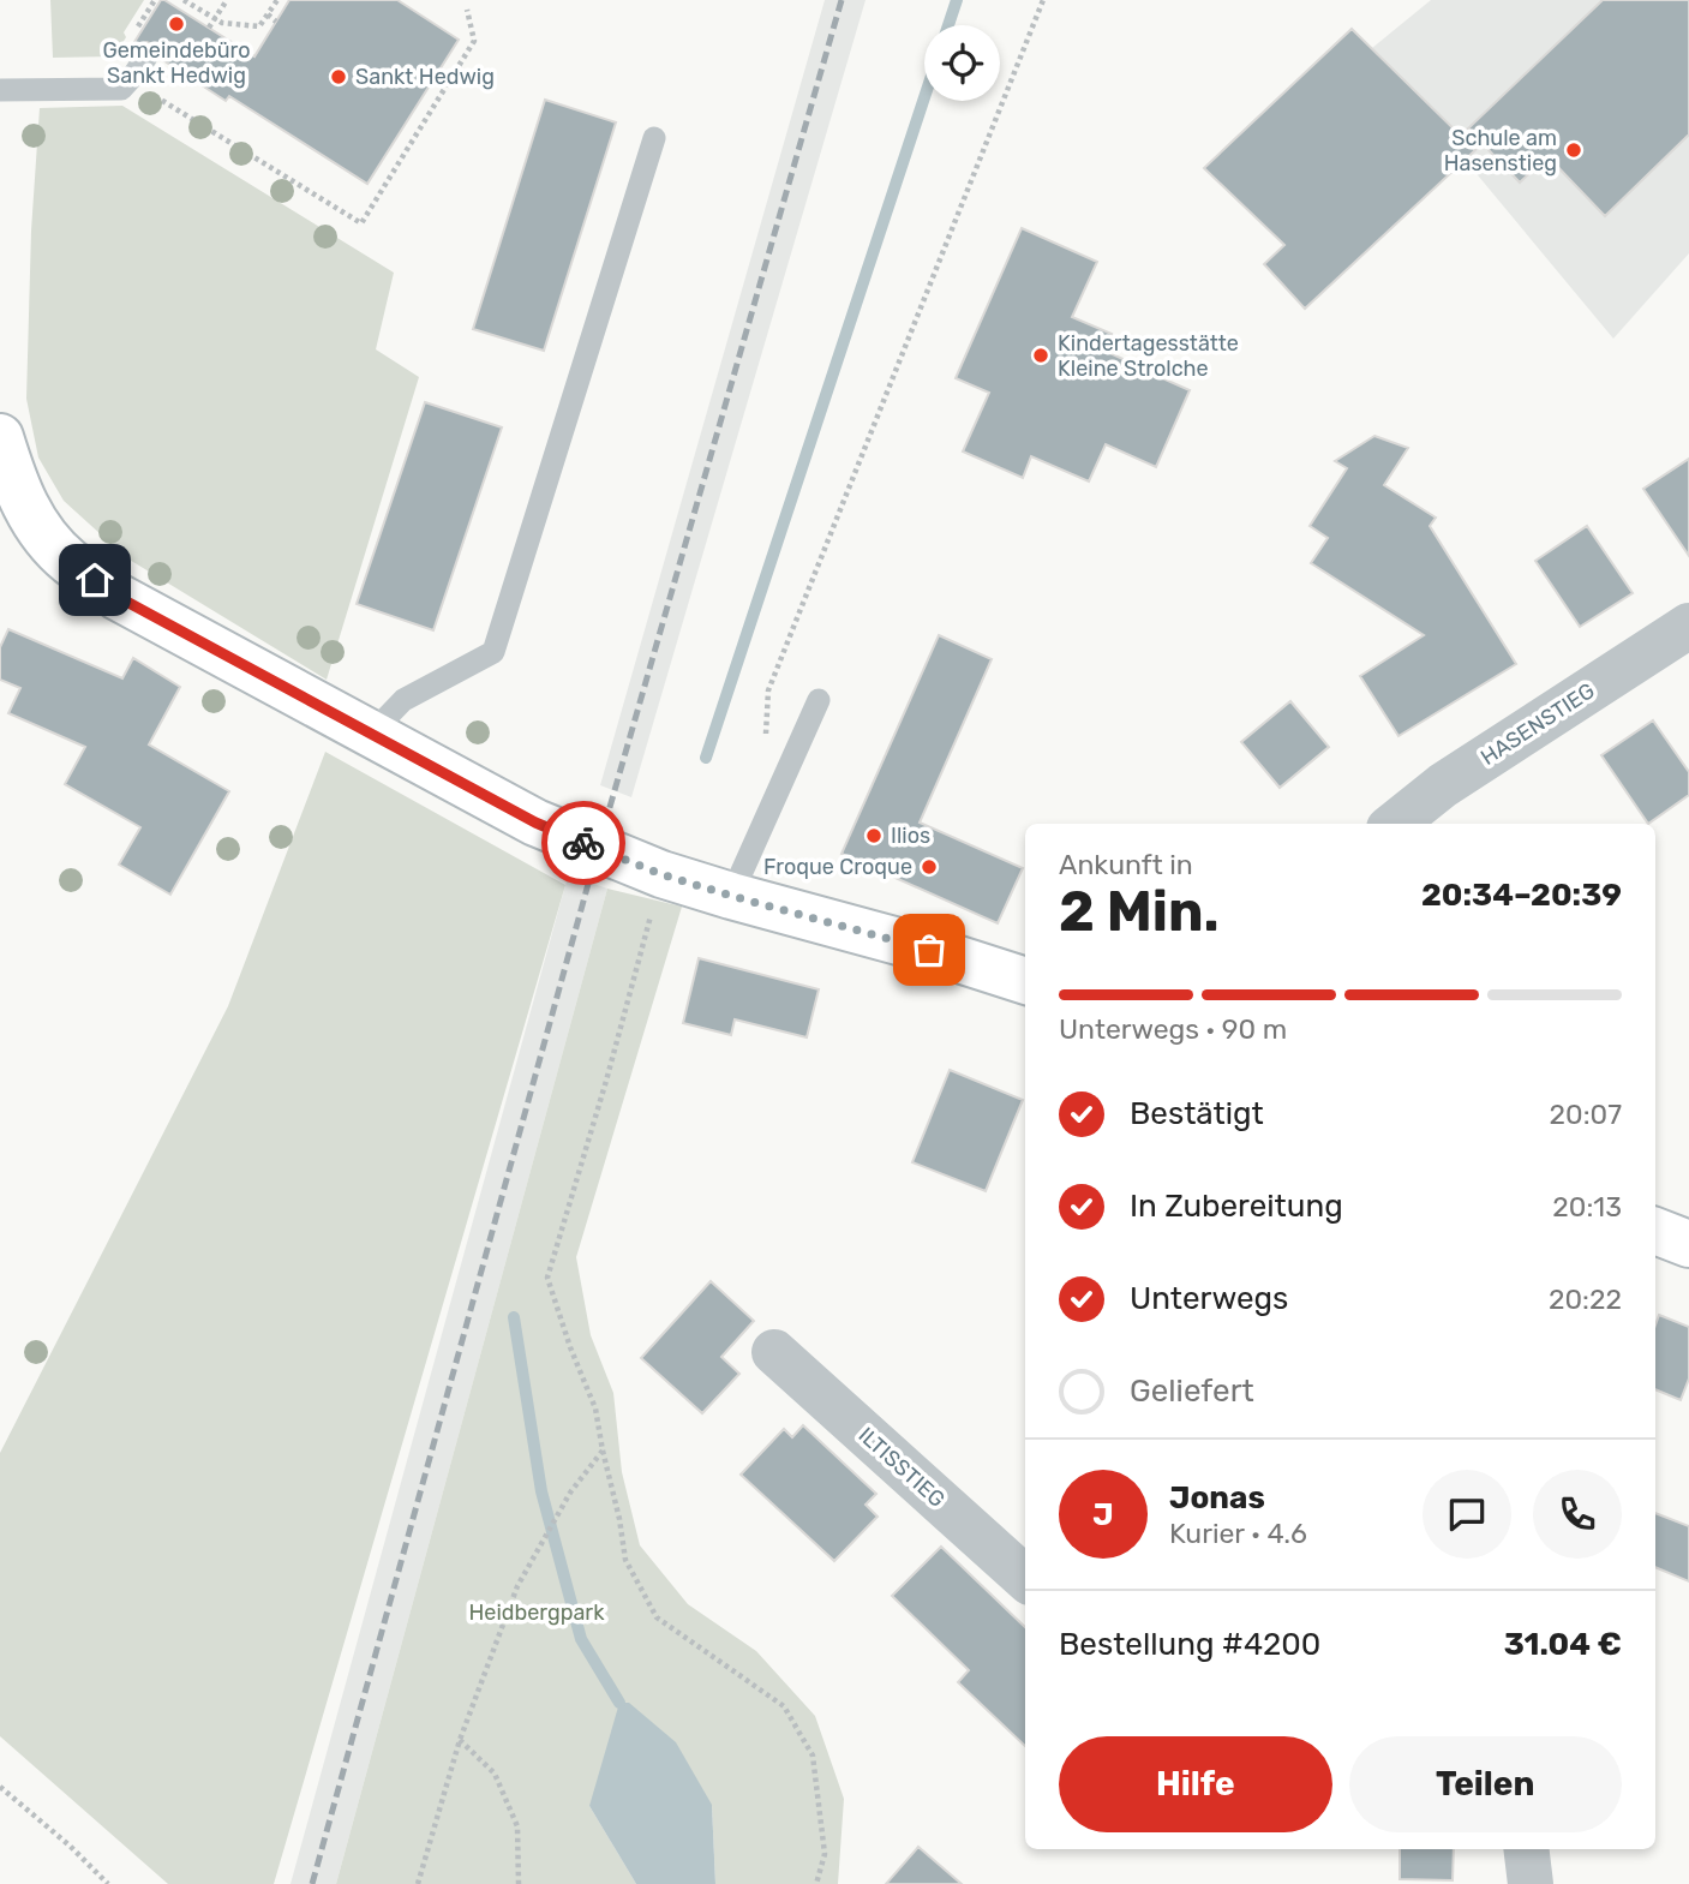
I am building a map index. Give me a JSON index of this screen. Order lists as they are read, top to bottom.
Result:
{
  "streets": {
    "street": ["HASENSTIEG", "ILTISSTIEG"]
  },
  "parks": ["Heidbergpark"],
  "places": [
    "Gemeindebüro Sankt Hedwig",
    "Sankt Hedwig",
    "Schule am Hasenstieg",
    "Kindertagesstätte Kleine Strolche",
    "Ilios",
    "Froque Croque"
  ],
  "page": {
    "heading": ["2 Min.", "Ankunft in", "20:34–20:39"],
    "panel": [
      "Jonas",
      "Kurier · 4.6",
      "Bestellung #4200",
      "31.04 €"
    ],
    "bar": "Unterwegs · 90 m",
    "list": [
      ["Bestätigt", "20:07"],
      ["In Zubereitung", "20:13"],
      ["Unterwegs", "20:22"],
      "Geliefert"
    ],
    "round": "J",
    "buttons": ["Hilfe", "Teilen"]
  }
}
